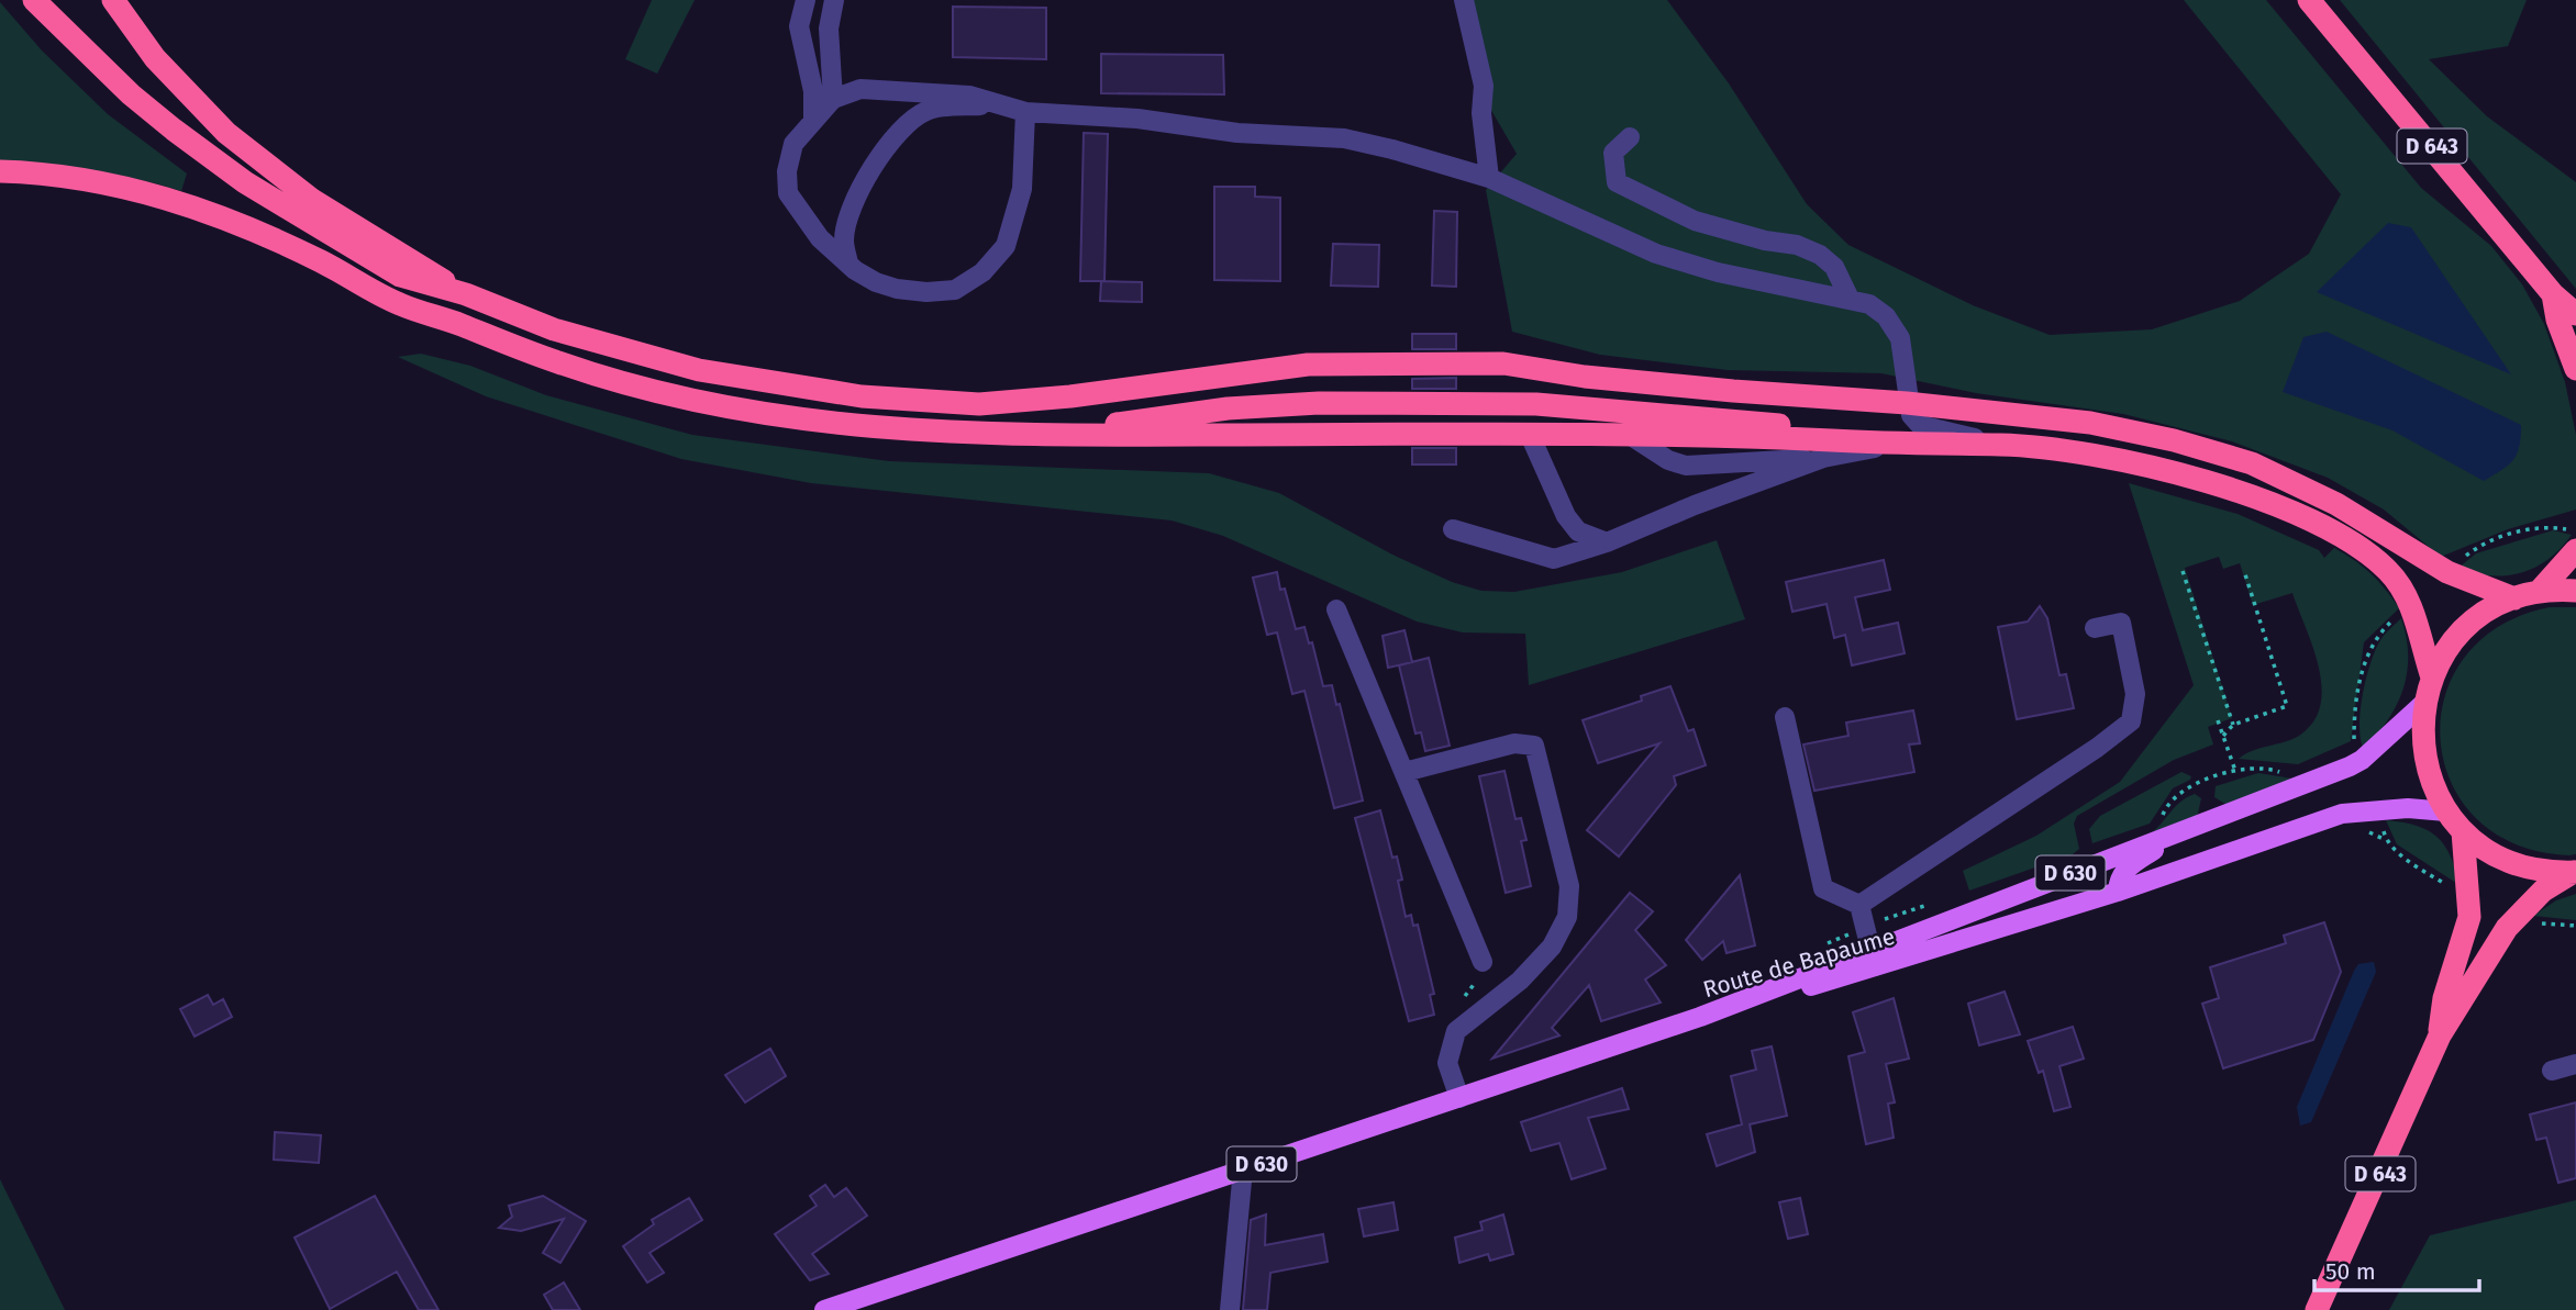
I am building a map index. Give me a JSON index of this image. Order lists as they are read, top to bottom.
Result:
{
  "streets": {
    "highway": ["D 643"],
    "main road": ["D 630", "Route de Bapaume"]
  },
  "crossings": [
    ["D 630", "Route de Bapaume"]
  ],
  "scale_bar": "50 m"
}
